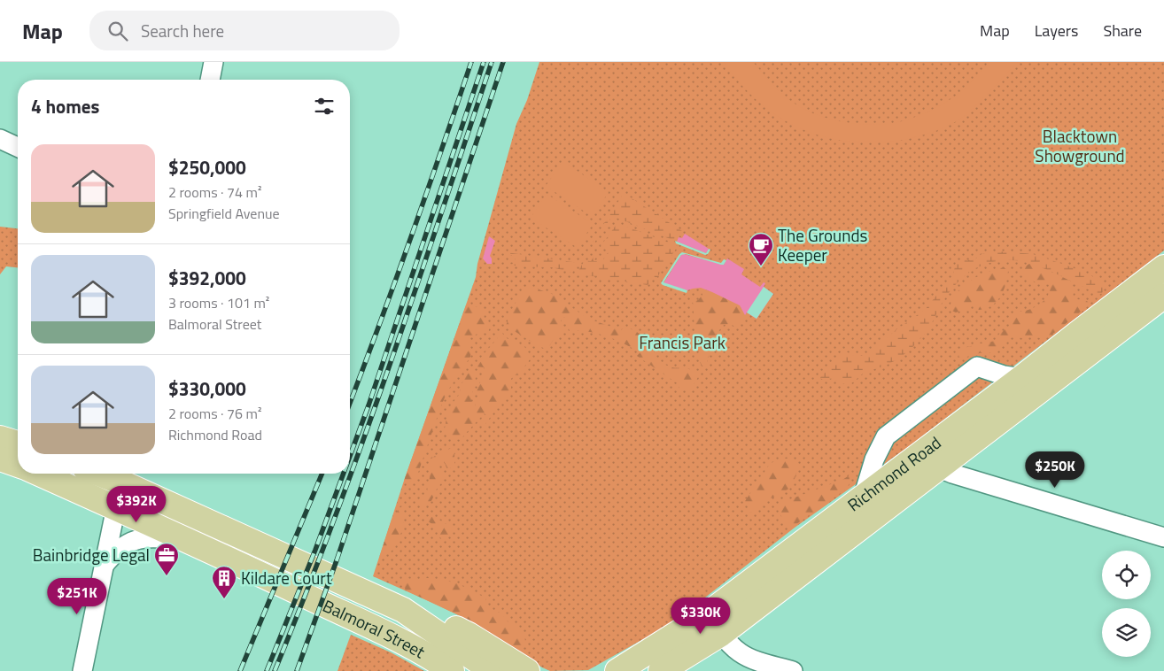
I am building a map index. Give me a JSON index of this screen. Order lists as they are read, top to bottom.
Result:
{
  "streets": {
    "main road": ["Richmond Road", "Balmoral Street"]
  },
  "parks": ["Blacktown Showground", "Francis Park"],
  "places": {
    "cafe": ["The Grounds Keeper"],
    "office": ["Bainbridge Legal"],
    "building": ["Kildare Court"]
  },
  "page": {
    "header": "Map",
    "search": "Search here",
    "nav": ["Map", "Layers", "Share"],
    "heading": "4 homes",
    "list": [
      {
        "name": "$250,000",
        "note": "2 rooms · 74 m² · Springfield Avenue"
      },
      {
        "name": "$392,000",
        "note": "3 rooms · 101 m² · Balmoral Street"
      },
      {
        "name": "$330,000",
        "note": "2 rooms · 76 m² · Richmond Road"
      }
    ],
    "price": [
      "$250K",
      "$392K",
      "$251K",
      "$330K"
    ]
  }
}
